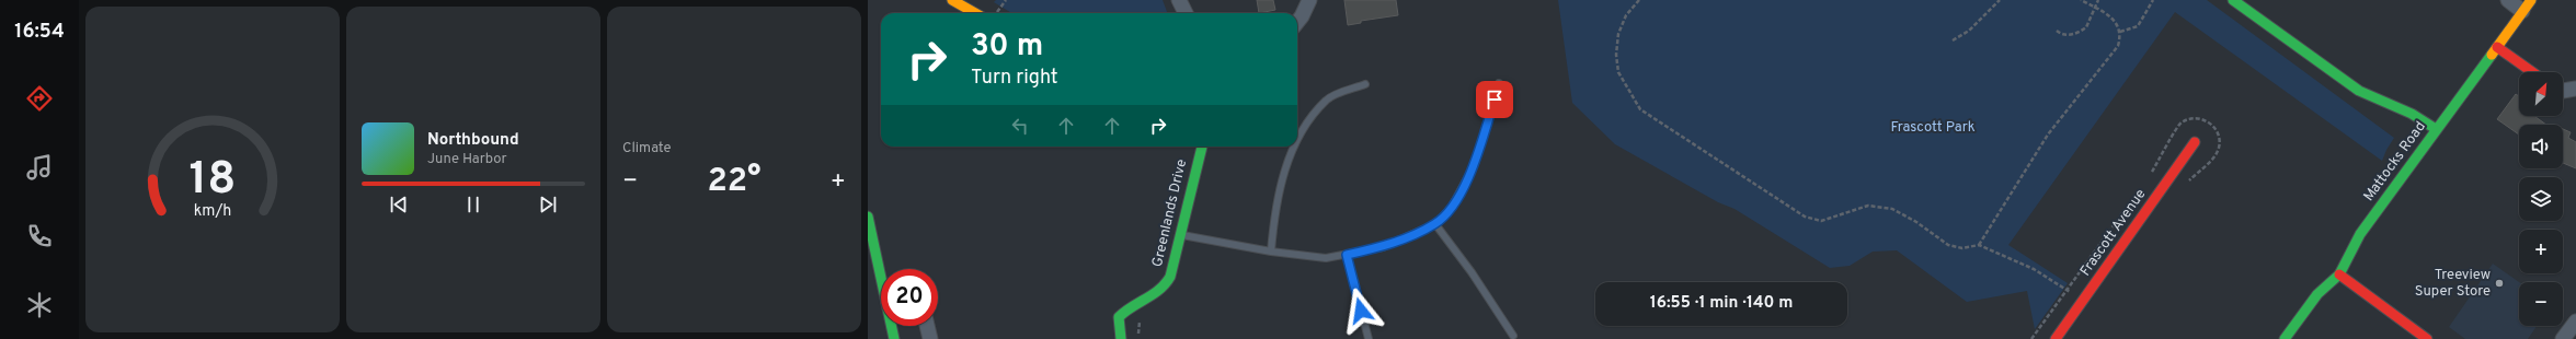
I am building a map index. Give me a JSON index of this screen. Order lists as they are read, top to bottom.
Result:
{
  "streets": {
    "street": ["Mattocks Road", "Greenlands Drive", "Frascott Avenue"]
  },
  "parks": ["Frascott Park"],
  "places": ["Treeview Super Store"],
  "north": "top right",
  "page": {
    "tabs": "16:54",
    "tile": "Climate",
    "turn": ["30 m", "Turn right"],
    "map_buttons": ["+", "−"],
    "song": ["Northbound", "June Harbor"],
    "heat": ["−", "22°", "+"],
    "limit": "20",
    "trip": "16:55 · 1 min · 140 m",
    "gauge": ["18", "km/h"]
  }
}
